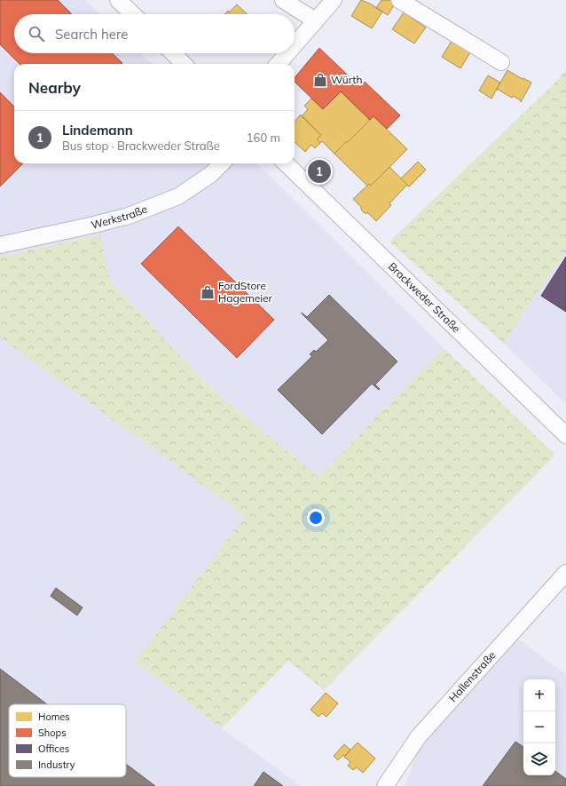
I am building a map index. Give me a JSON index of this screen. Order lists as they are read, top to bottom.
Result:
{
  "streets": {
    "street": ["Werkstraße", "Brackweder Straße", "Hallenstraße"]
  },
  "places": {
    "shop": ["Würth", "FordStore Hagemeier"]
  },
  "legend": [
    "Homes",
    "Shops",
    "Offices",
    "Industry"
  ],
  "page": {
    "search": "Search here",
    "heading": "Nearby",
    "list": [
      {
        "mark": "1",
        "name": "Lindemann",
        "note": "Bus stop · Brackweder Straße",
        "value": "160 m"
      }
    ],
    "pins": "1",
    "map_buttons": ["+", "−"]
  }
}
